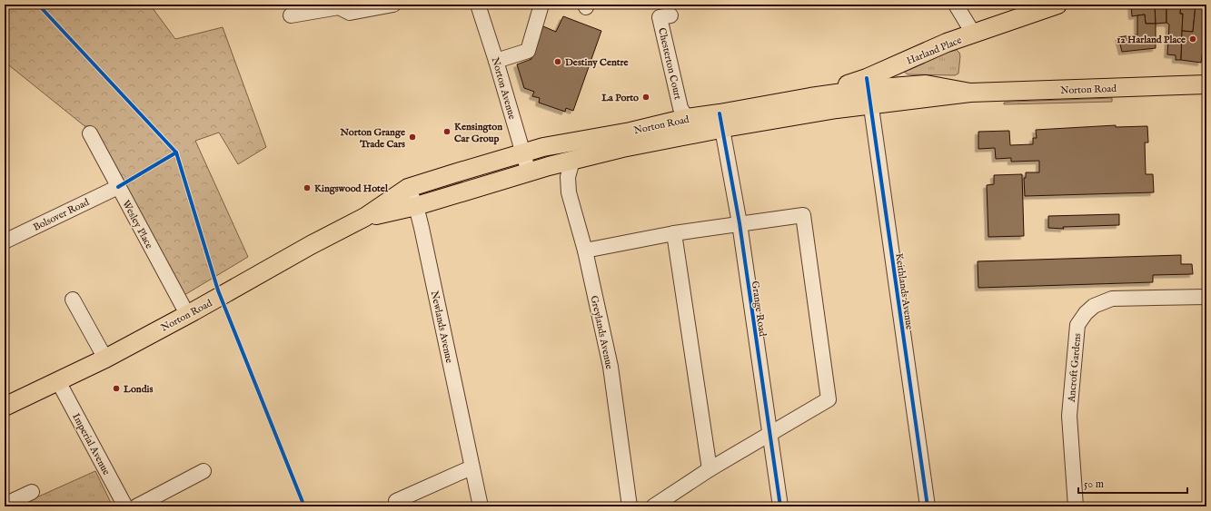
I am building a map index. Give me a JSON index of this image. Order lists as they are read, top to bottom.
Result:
{
  "streets": {
    "main road": ["Harland Place", "Norton Road"],
    "street": [
      "Chesterton Court",
      "Norton Avenue",
      "Bolsover Road",
      "Wesley Place",
      "Keithlands Avenue",
      "Grange Road",
      "Newlands Avenue",
      "Greylands Avenue",
      "Ancroft Gardens",
      "Imperial Avenue"
    ]
  },
  "crossings": [
    ["Harland Place", "Norton Road"],
    ["Harland Place", "Keithlands Avenue"],
    ["Chesterton Court", "Norton Road"],
    ["Norton Avenue", "Norton Road"],
    ["Norton Road", "Wesley Place"],
    ["Norton Road", "Keithlands Avenue"],
    ["Norton Road", "Grange Road"],
    ["Norton Road", "Newlands Avenue"],
    ["Norton Road", "Greylands Avenue"],
    ["Norton Road", "Imperial Avenue"],
    ["Bolsover Road", "Wesley Place"]
  ],
  "places": [
    "12 Harland Place",
    "Destiny Centre",
    "La Porto",
    "Kensington Car Group",
    "Norton Grange Trade Cars",
    "Kingswood Hotel",
    "Londis"
  ],
  "scale_bar": "50 m"
}
